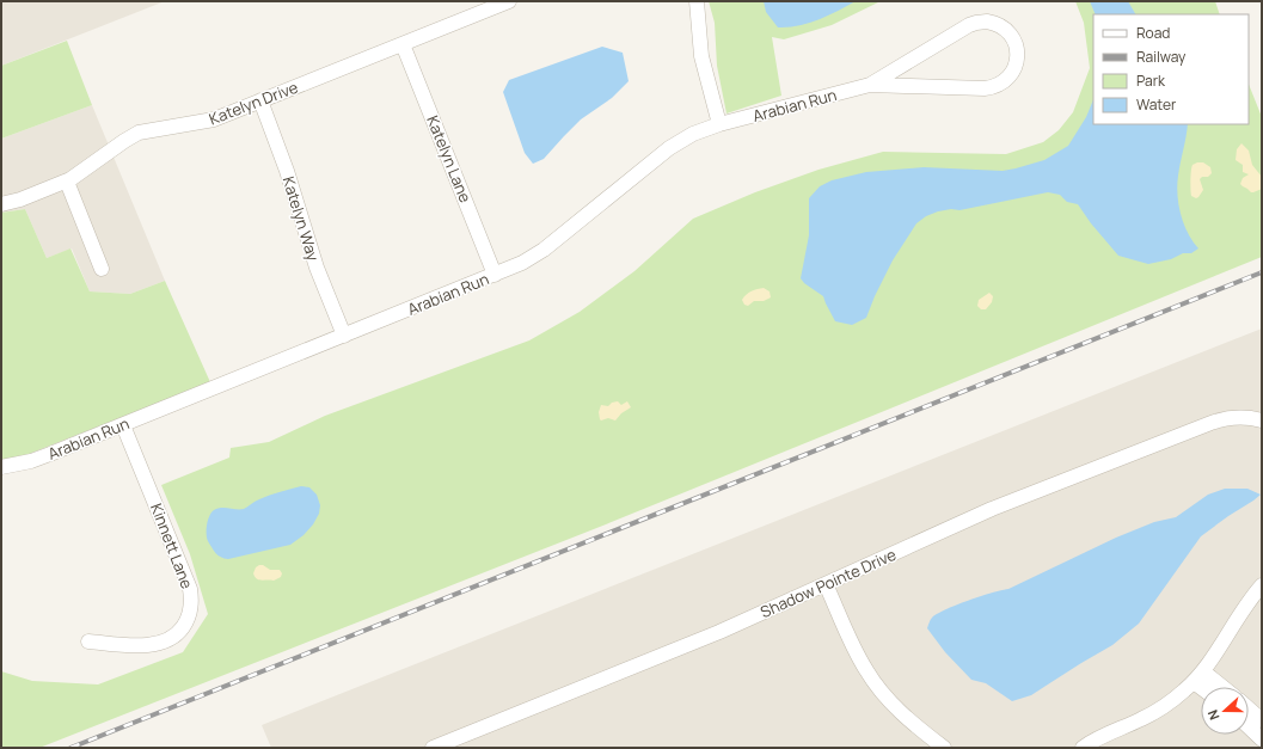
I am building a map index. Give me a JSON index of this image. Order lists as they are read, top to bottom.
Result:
{
  "streets": {
    "street": [
      "Katelyn Drive",
      "Arabian Run",
      "Katelyn Lane",
      "Katelyn Way",
      "Kinnett Lane",
      "Shadow Pointe Drive"
    ]
  },
  "crossings": [
    ["Katelyn Drive", "Katelyn Lane"],
    ["Katelyn Drive", "Katelyn Way"],
    ["Arabian Run", "Katelyn Lane"],
    ["Arabian Run", "Katelyn Way"],
    ["Arabian Run", "Kinnett Lane"]
  ],
  "legend": [
    "Road",
    "Railway",
    "Park",
    "Water"
  ],
  "north": "left"
}
